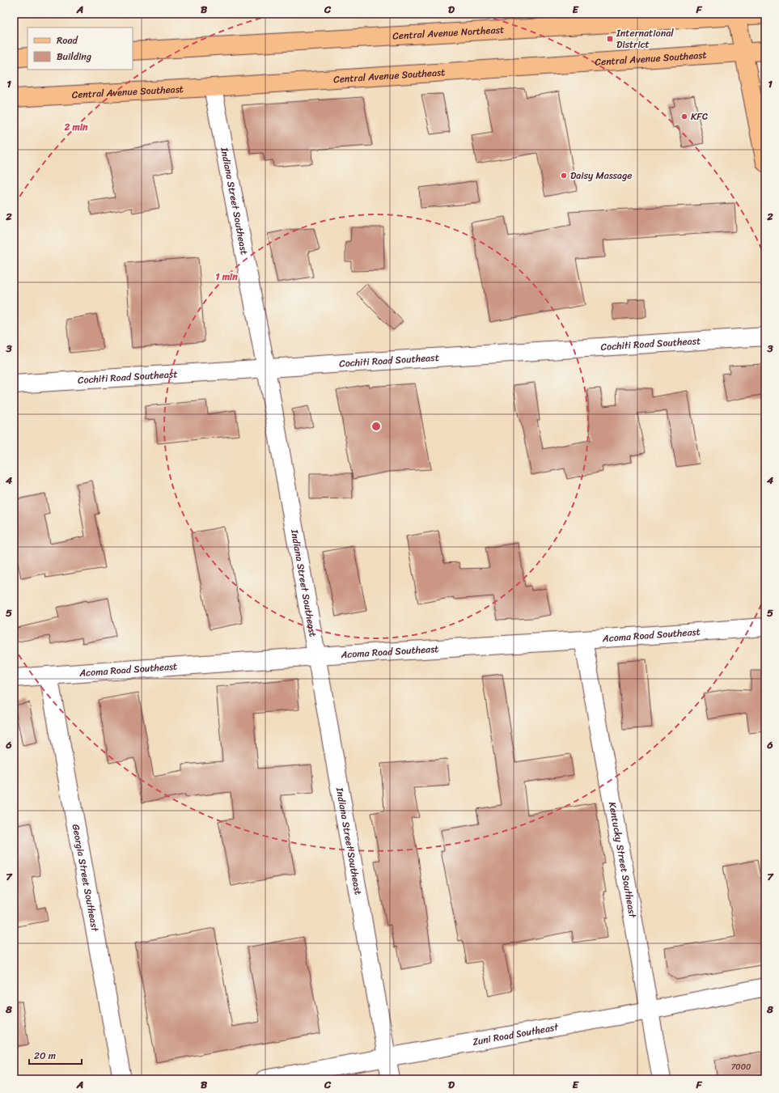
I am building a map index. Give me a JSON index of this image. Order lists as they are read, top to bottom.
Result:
{
  "streets": {
    "main road": ["Central Avenue Northeast", "Central Avenue Southeast"],
    "street": [
      "Indiana Street Southeast",
      "Cochiti Road Southeast",
      "Acoma Road Southeast",
      "Kentucky Street Southeast",
      "Georgia Street Southeast",
      "Zuni Road Southeast"
    ]
  },
  "crossings": [
    ["Central Avenue Southeast", "Indiana Street Southeast"],
    ["Indiana Street Southeast", "Cochiti Road Southeast"],
    ["Indiana Street Southeast", "Acoma Road Southeast"],
    ["Indiana Street Southeast", "Zuni Road Southeast"],
    ["Acoma Road Southeast", "Kentucky Street Southeast"],
    ["Acoma Road Southeast", "Georgia Street Southeast"],
    ["Kentucky Street Southeast", "Zuni Road Southeast"]
  ],
  "places": {
    "transit": ["International District"],
    "other": ["KFC", "Daisy Massage"]
  },
  "house_numbers": ["7000"],
  "legend": ["Road", "Building"],
  "scale_bar": "20 m",
  "grid": {
    "columns": [
      "A",
      "B",
      "C",
      "D",
      "E",
      "F"
    ],
    "rows": [
      "1",
      "2",
      "3",
      "4",
      "5",
      "6",
      "7",
      "8"
    ]
  },
  "rings": ["2 min", "1 min"]
}
